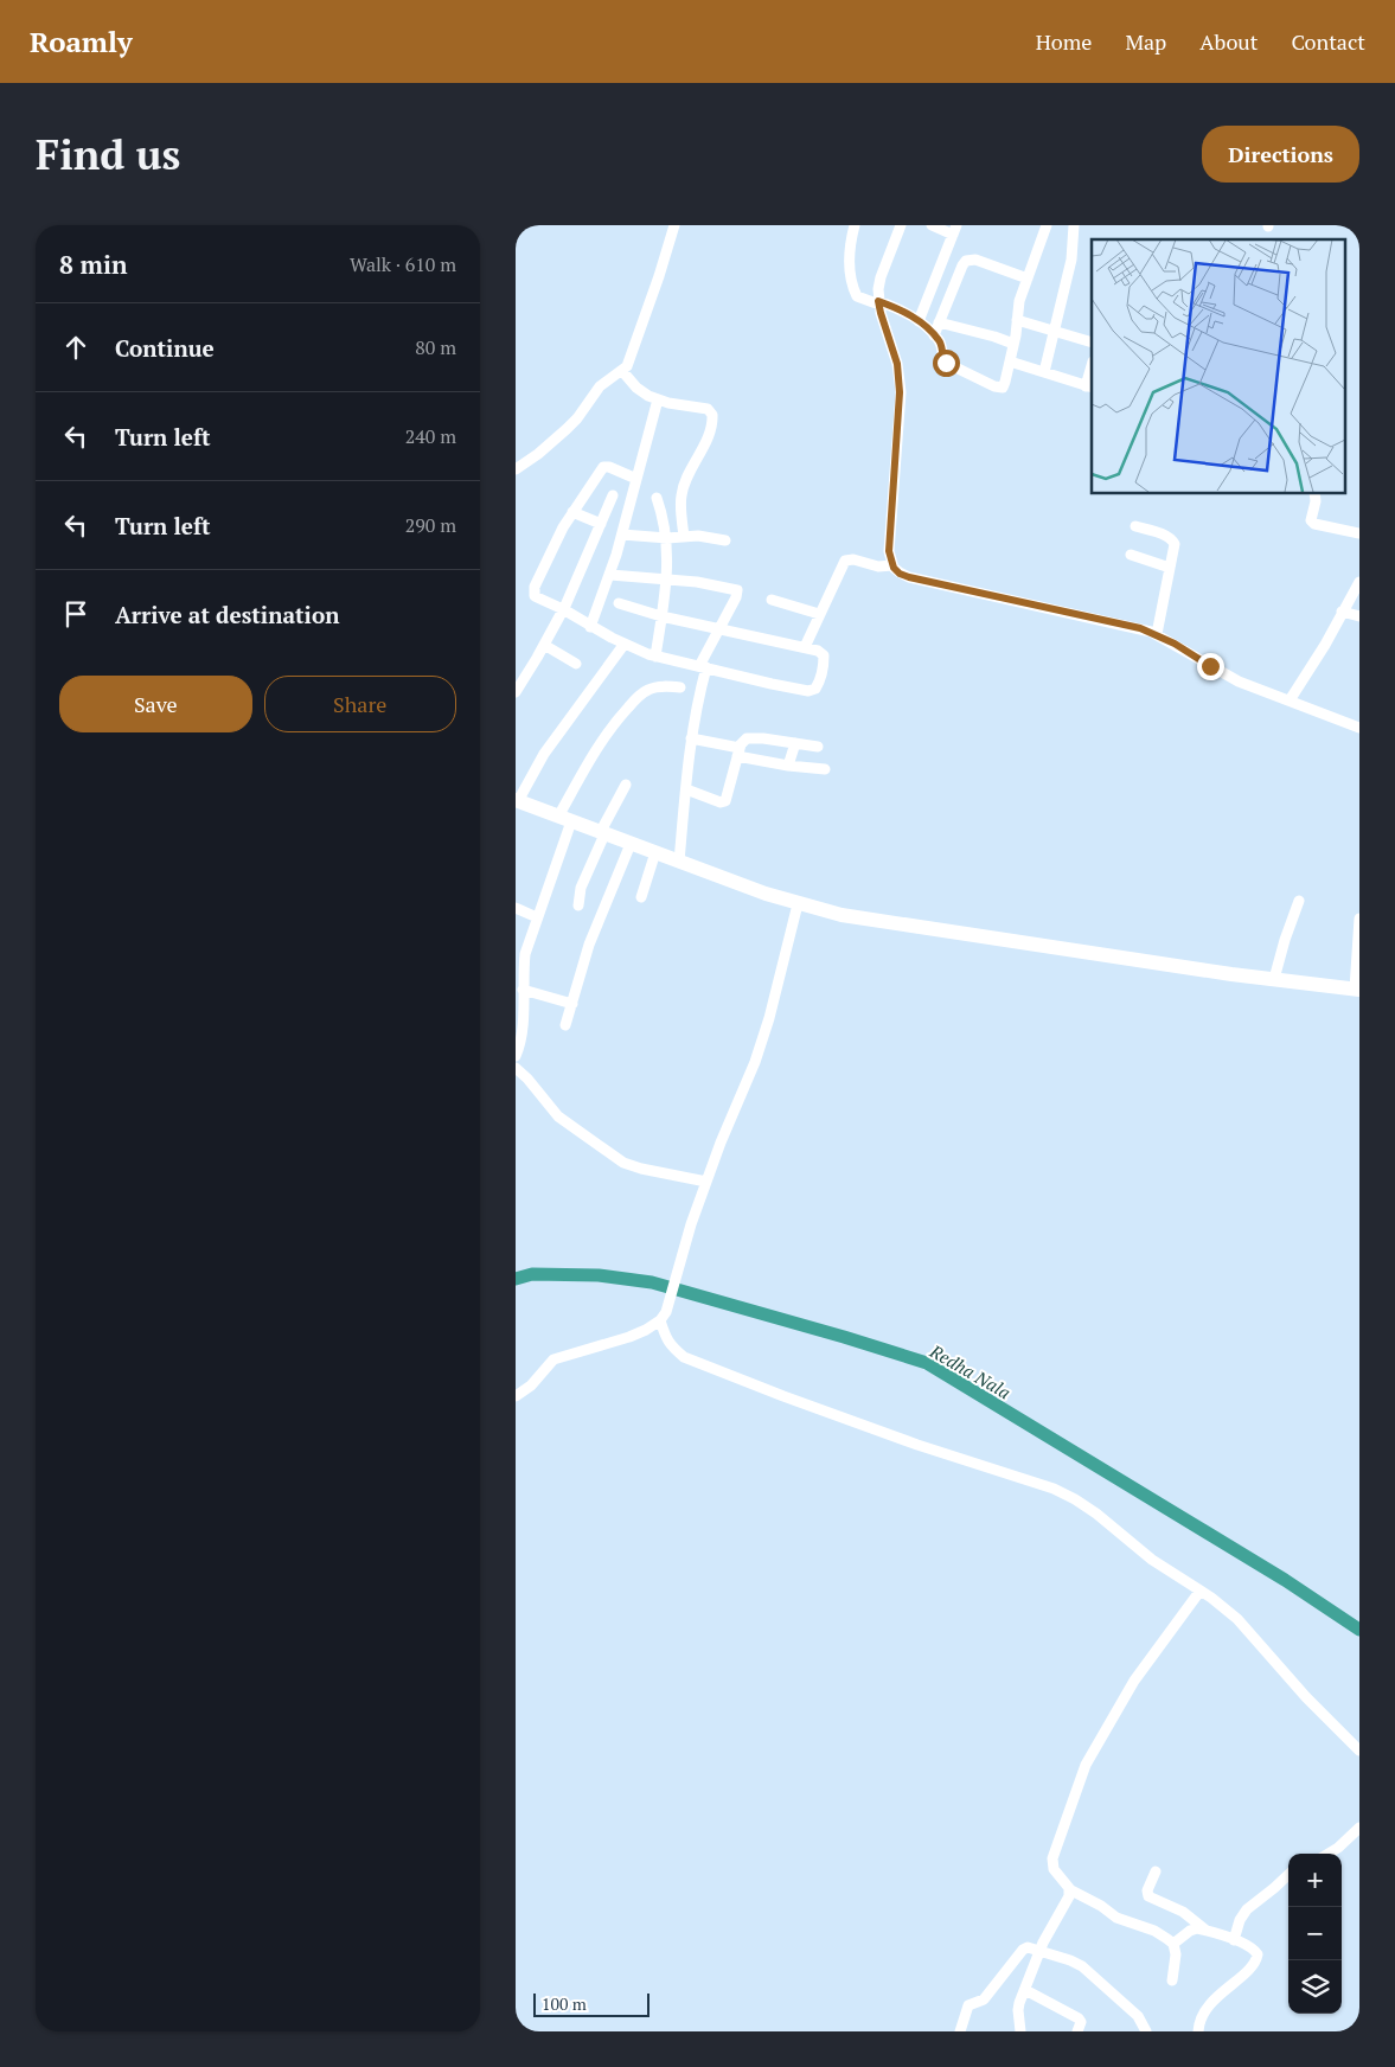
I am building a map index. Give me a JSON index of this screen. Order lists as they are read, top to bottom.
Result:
{
  "water": ["Redha Nala"],
  "scale_bar": "100 m",
  "page": {
    "header": "Roamly",
    "nav": [
      "Home",
      "Map",
      "About",
      "Contact"
    ],
    "buttons": [
      "Directions",
      ["Save", "Share"]
    ],
    "title": "Find us",
    "heading": ["8 min", "Walk · 610 m"],
    "list": [
      ["Continue", "80 m"],
      ["Turn left", "240 m"],
      ["Turn left", "290 m"],
      "Arrive at destination"
    ],
    "map_buttons": ["+", "−"],
    "scale": "100 m"
  }
}
